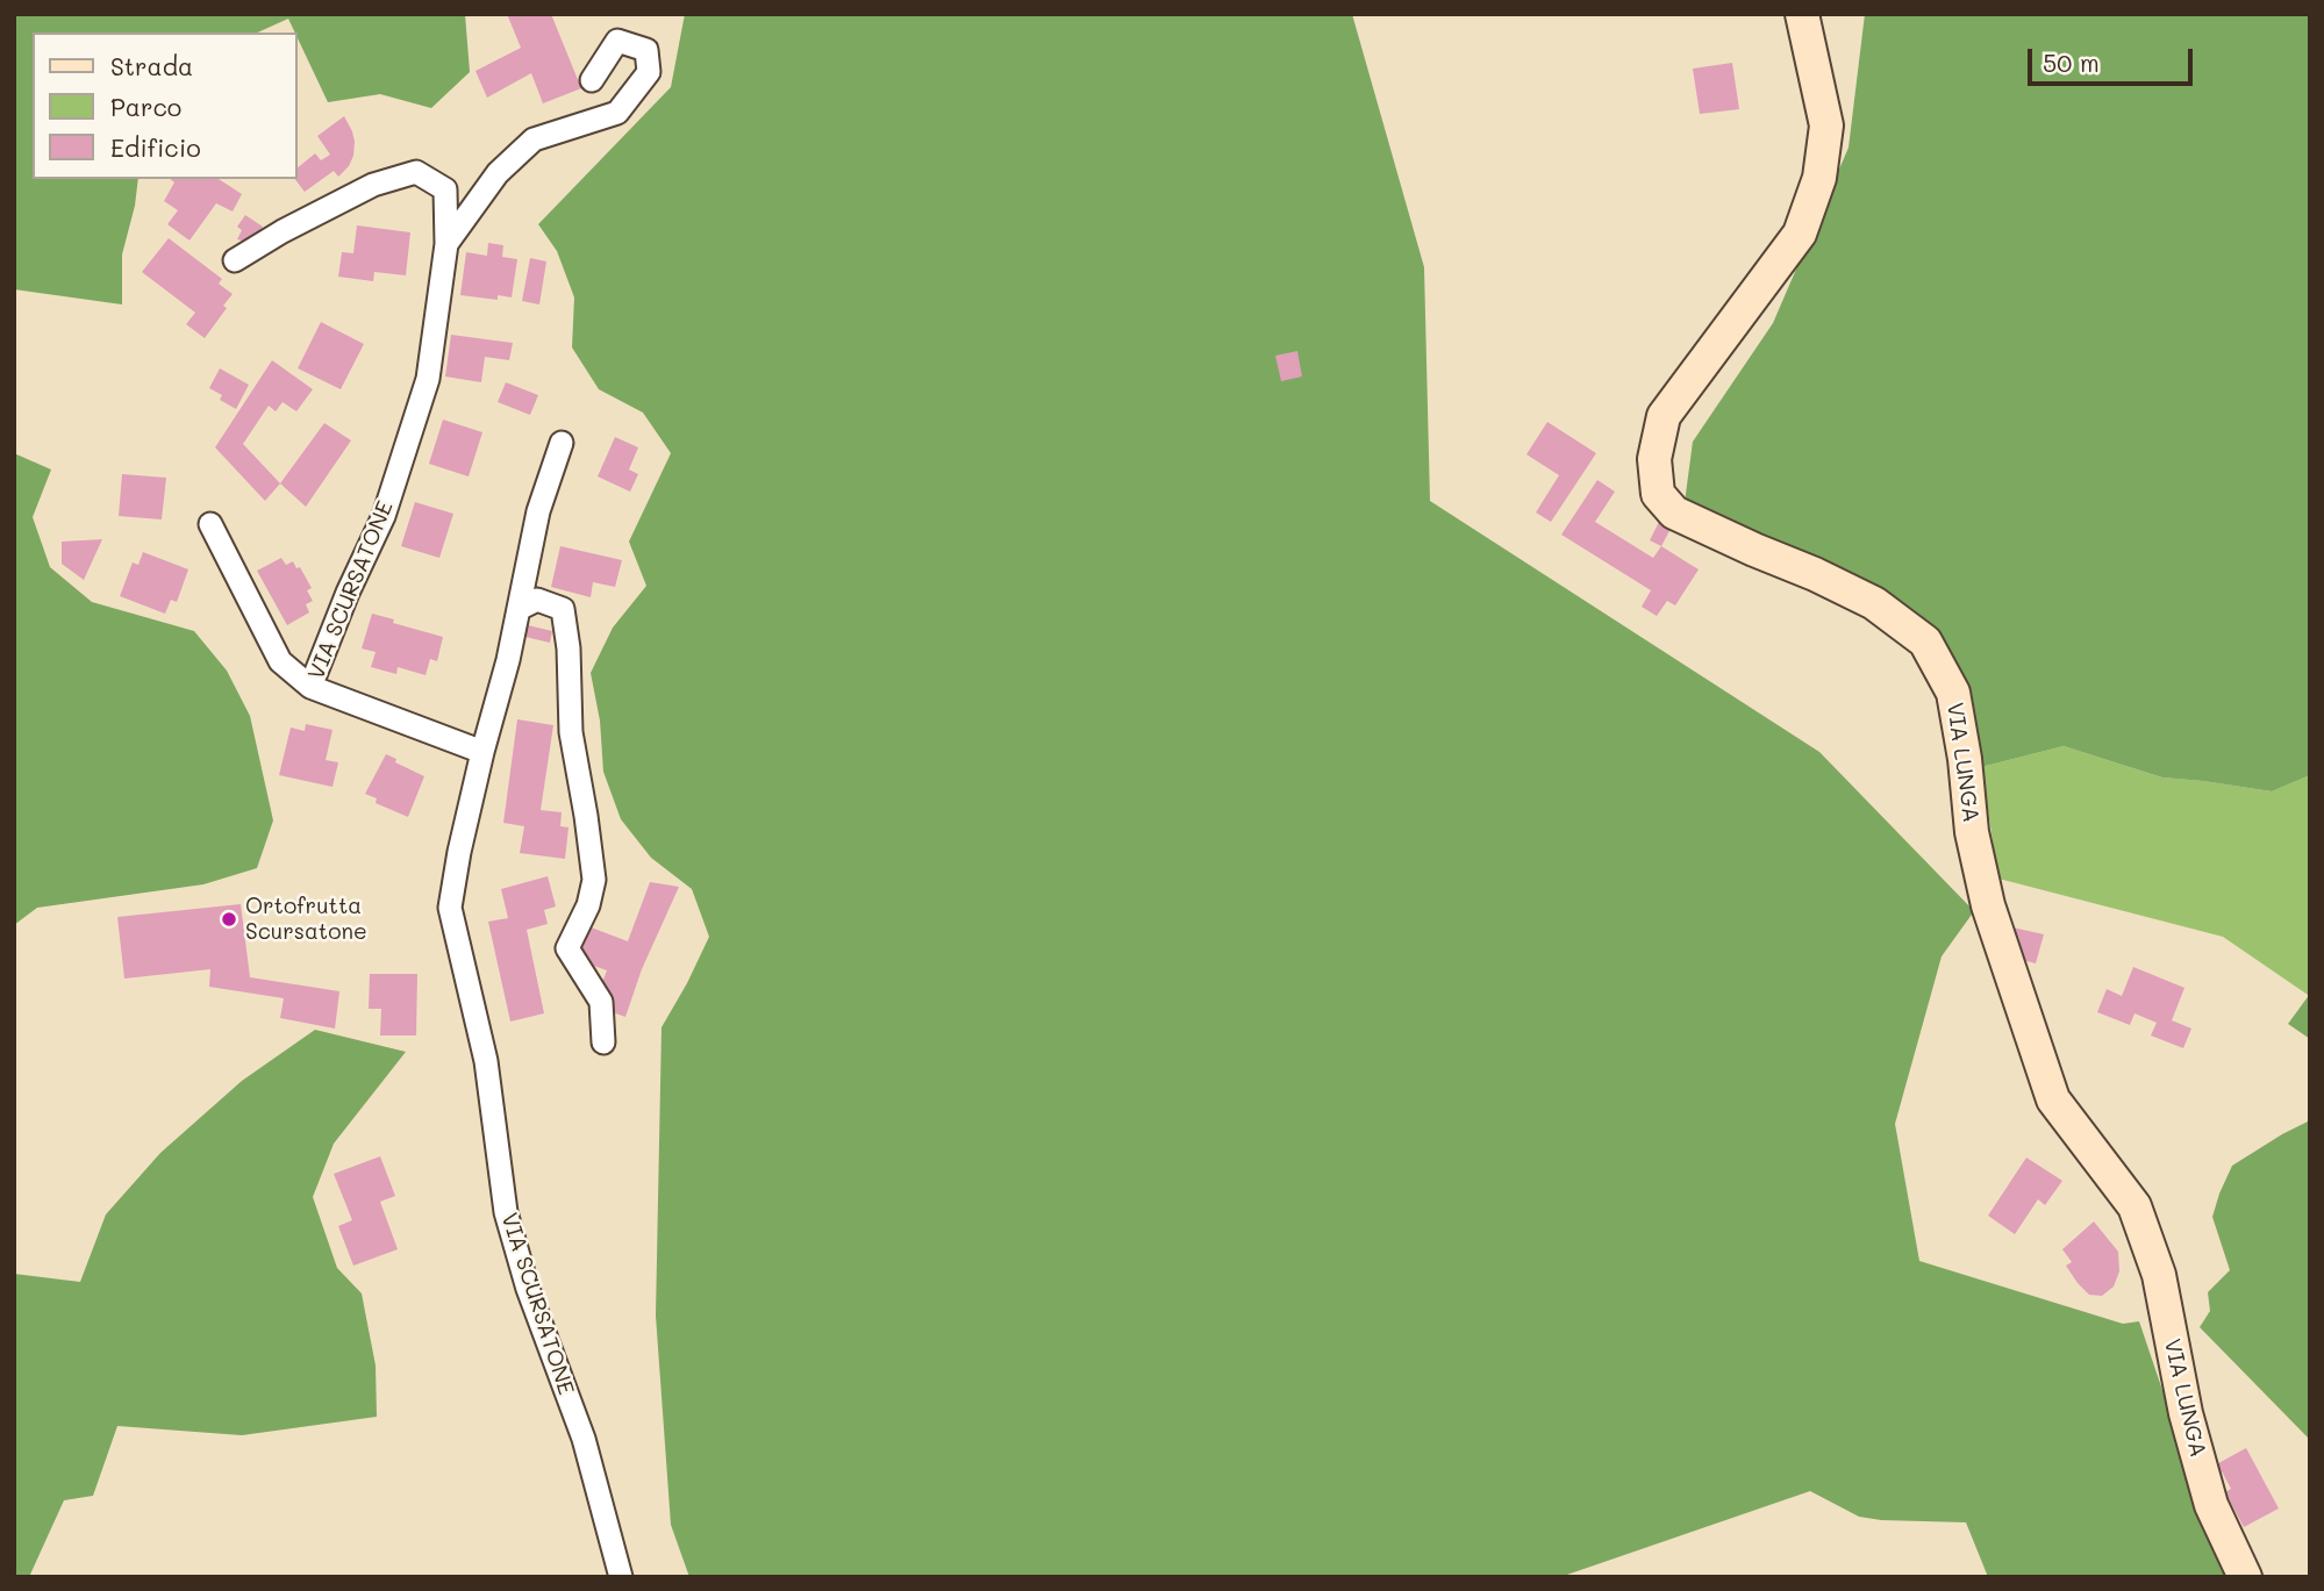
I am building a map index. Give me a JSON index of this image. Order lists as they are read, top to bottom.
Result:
{
  "streets": {
    "street": ["VIA SCURSATONE", "VIA LUNGA"]
  },
  "places": ["Ortofrutta Scursatone"],
  "legend": ["Strada", "Parco", "Edificio"],
  "scale_bar": "50 m"
}
